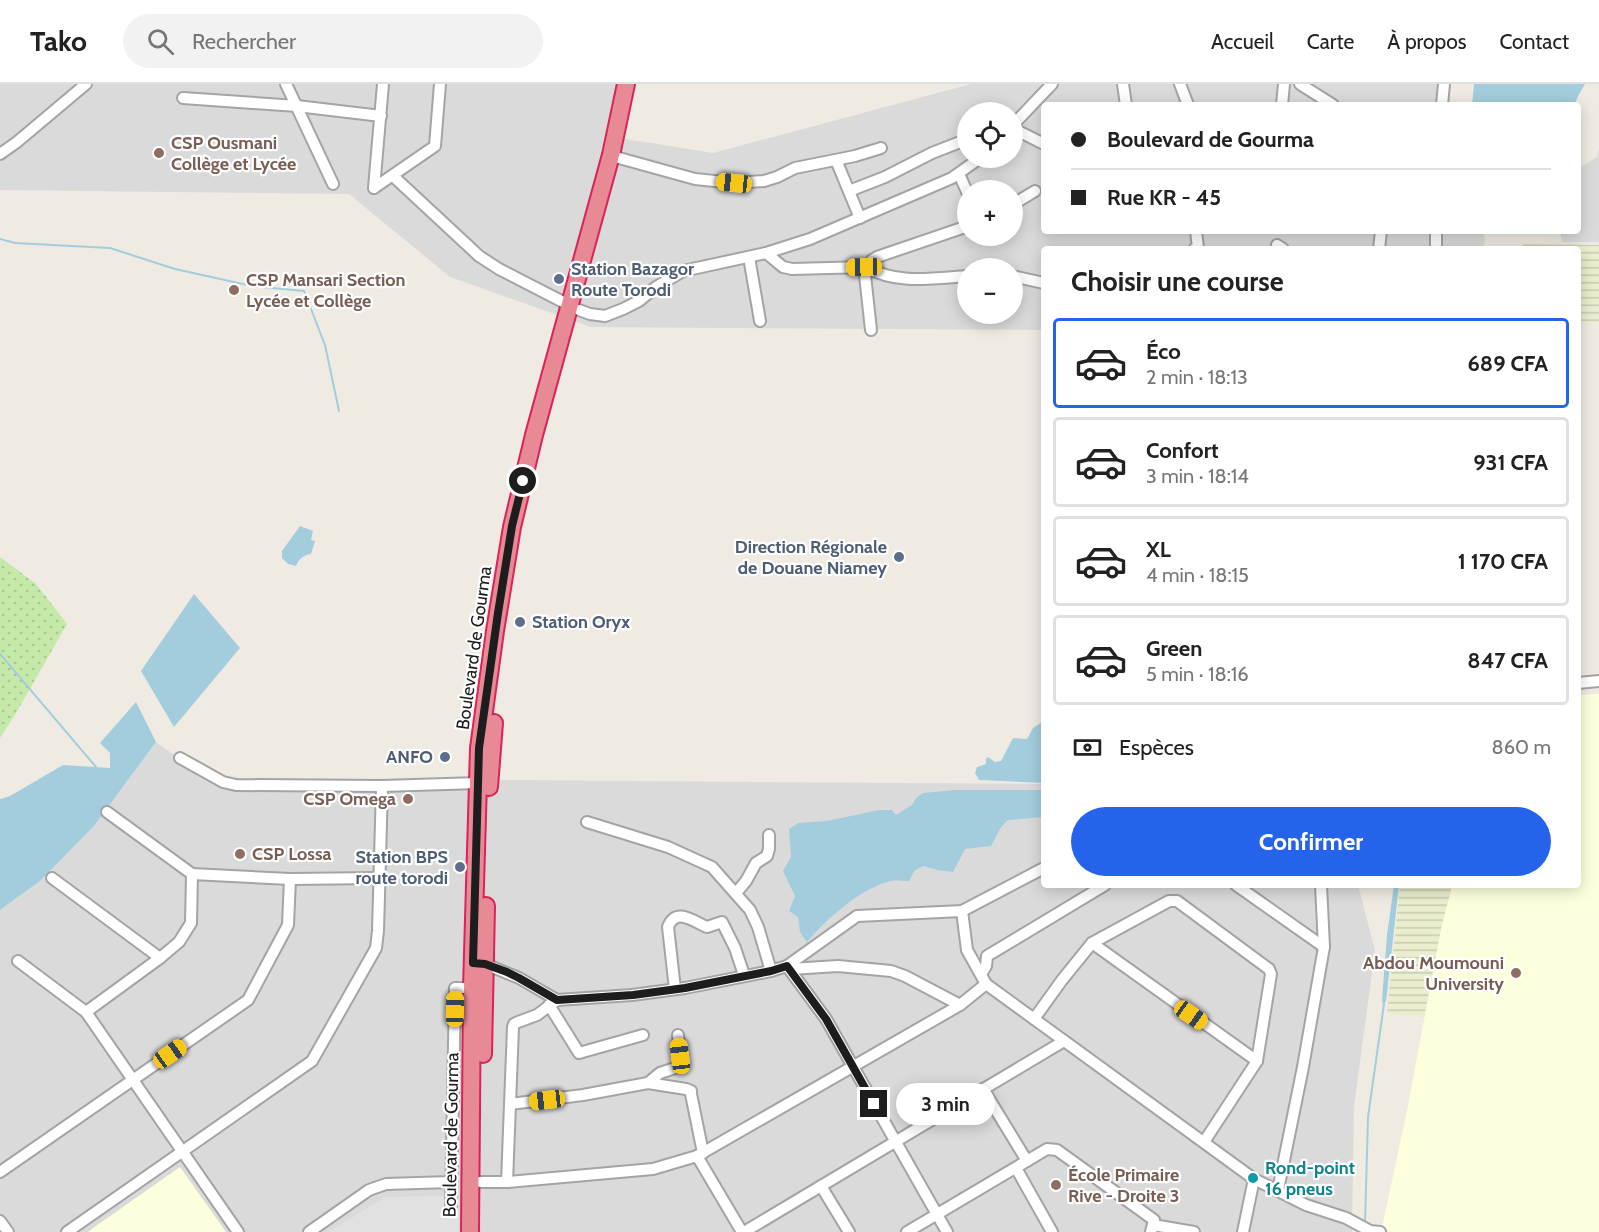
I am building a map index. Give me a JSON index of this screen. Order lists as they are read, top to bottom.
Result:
{
  "streets": {
    "highway": ["Boulevard de Gourma"]
  },
  "places": [
    "CSP Ousmani Collège et Lycée",
    "Station Bazagor Route Torodi",
    "CSP Mansari Section Lycée et Collège",
    "Direction Régionale de Douane Niamey",
    "Station Oryx",
    "ANFO",
    "CSP Omega",
    "CSP Lossa",
    "Station BPS route torodi",
    "Abdou Moumouni University",
    "Rond-point 16 pneus",
    "École Primaire Rive - Droite 3"
  ],
  "page": {
    "header": "Tako",
    "search": "Rechercher",
    "nav": [
      "Accueil",
      "Carte",
      "À propos",
      "Contact"
    ],
    "map_buttons": ["+", "−"],
    "banner": ["Boulevard de Gourma", "Rue KR - 45"],
    "heading": "Choisir une course",
    "list": [
      {
        "name": "Éco",
        "note": "2 min · 18:13",
        "value": "689 CFA"
      },
      {
        "name": "Confort",
        "note": "3 min · 18:14",
        "value": "931 CFA"
      },
      {
        "name": "XL",
        "note": "4 min · 18:15",
        "value": "1 170 CFA"
      },
      {
        "name": "Green",
        "note": "5 min · 18:16",
        "value": "847 CFA"
      }
    ],
    "pay": ["Espèces", "860 m"],
    "buttons": "Confirmer",
    "bubble": "3 min"
  }
}
